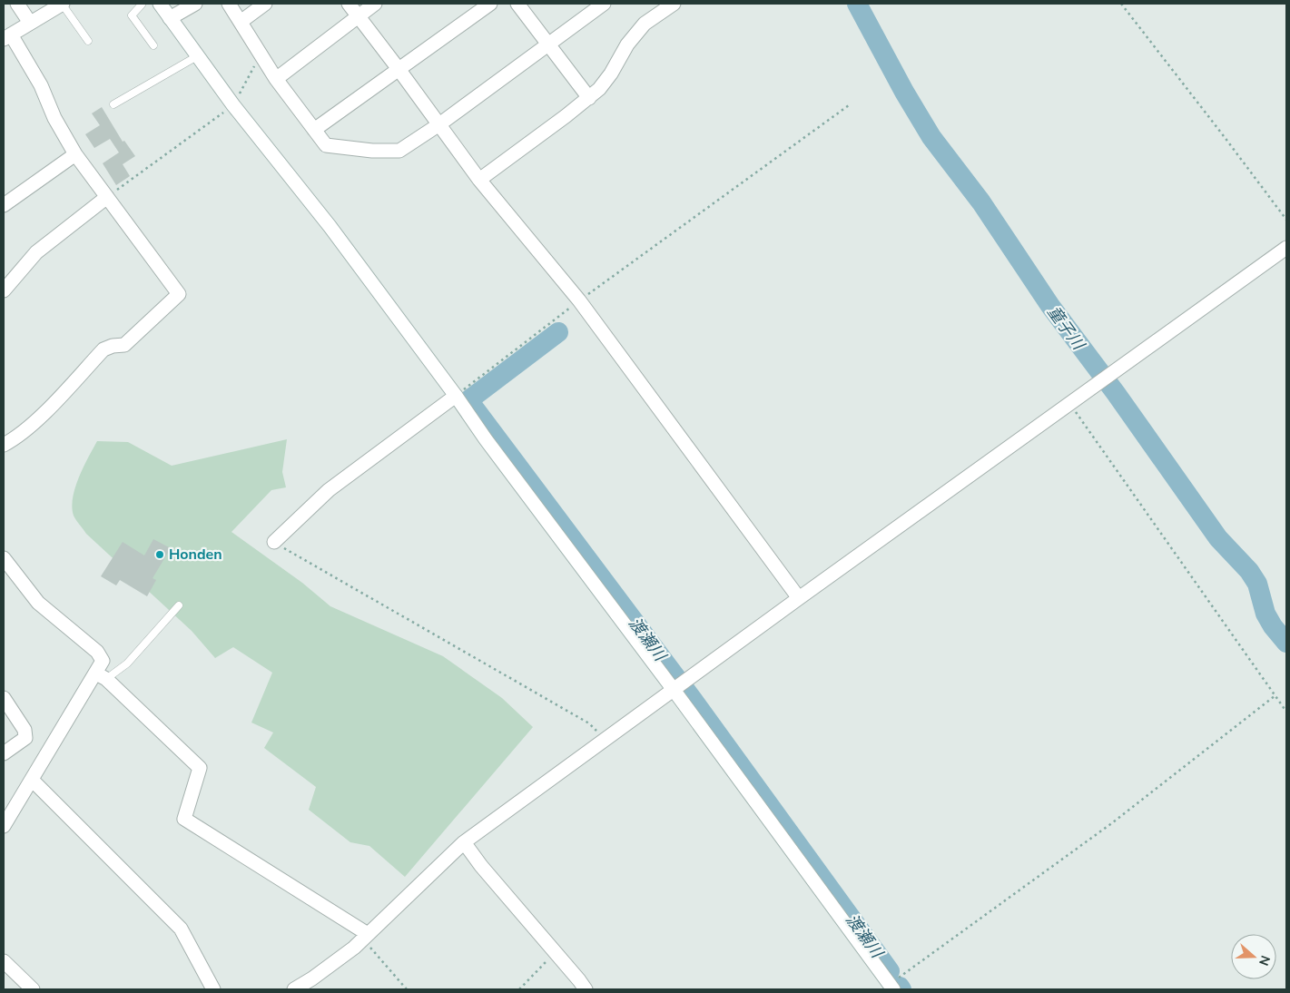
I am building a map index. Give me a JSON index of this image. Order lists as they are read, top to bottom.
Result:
{
  "water": ["童子川", "渡瀬川"],
  "places": ["Honden"],
  "north": "right"
}
